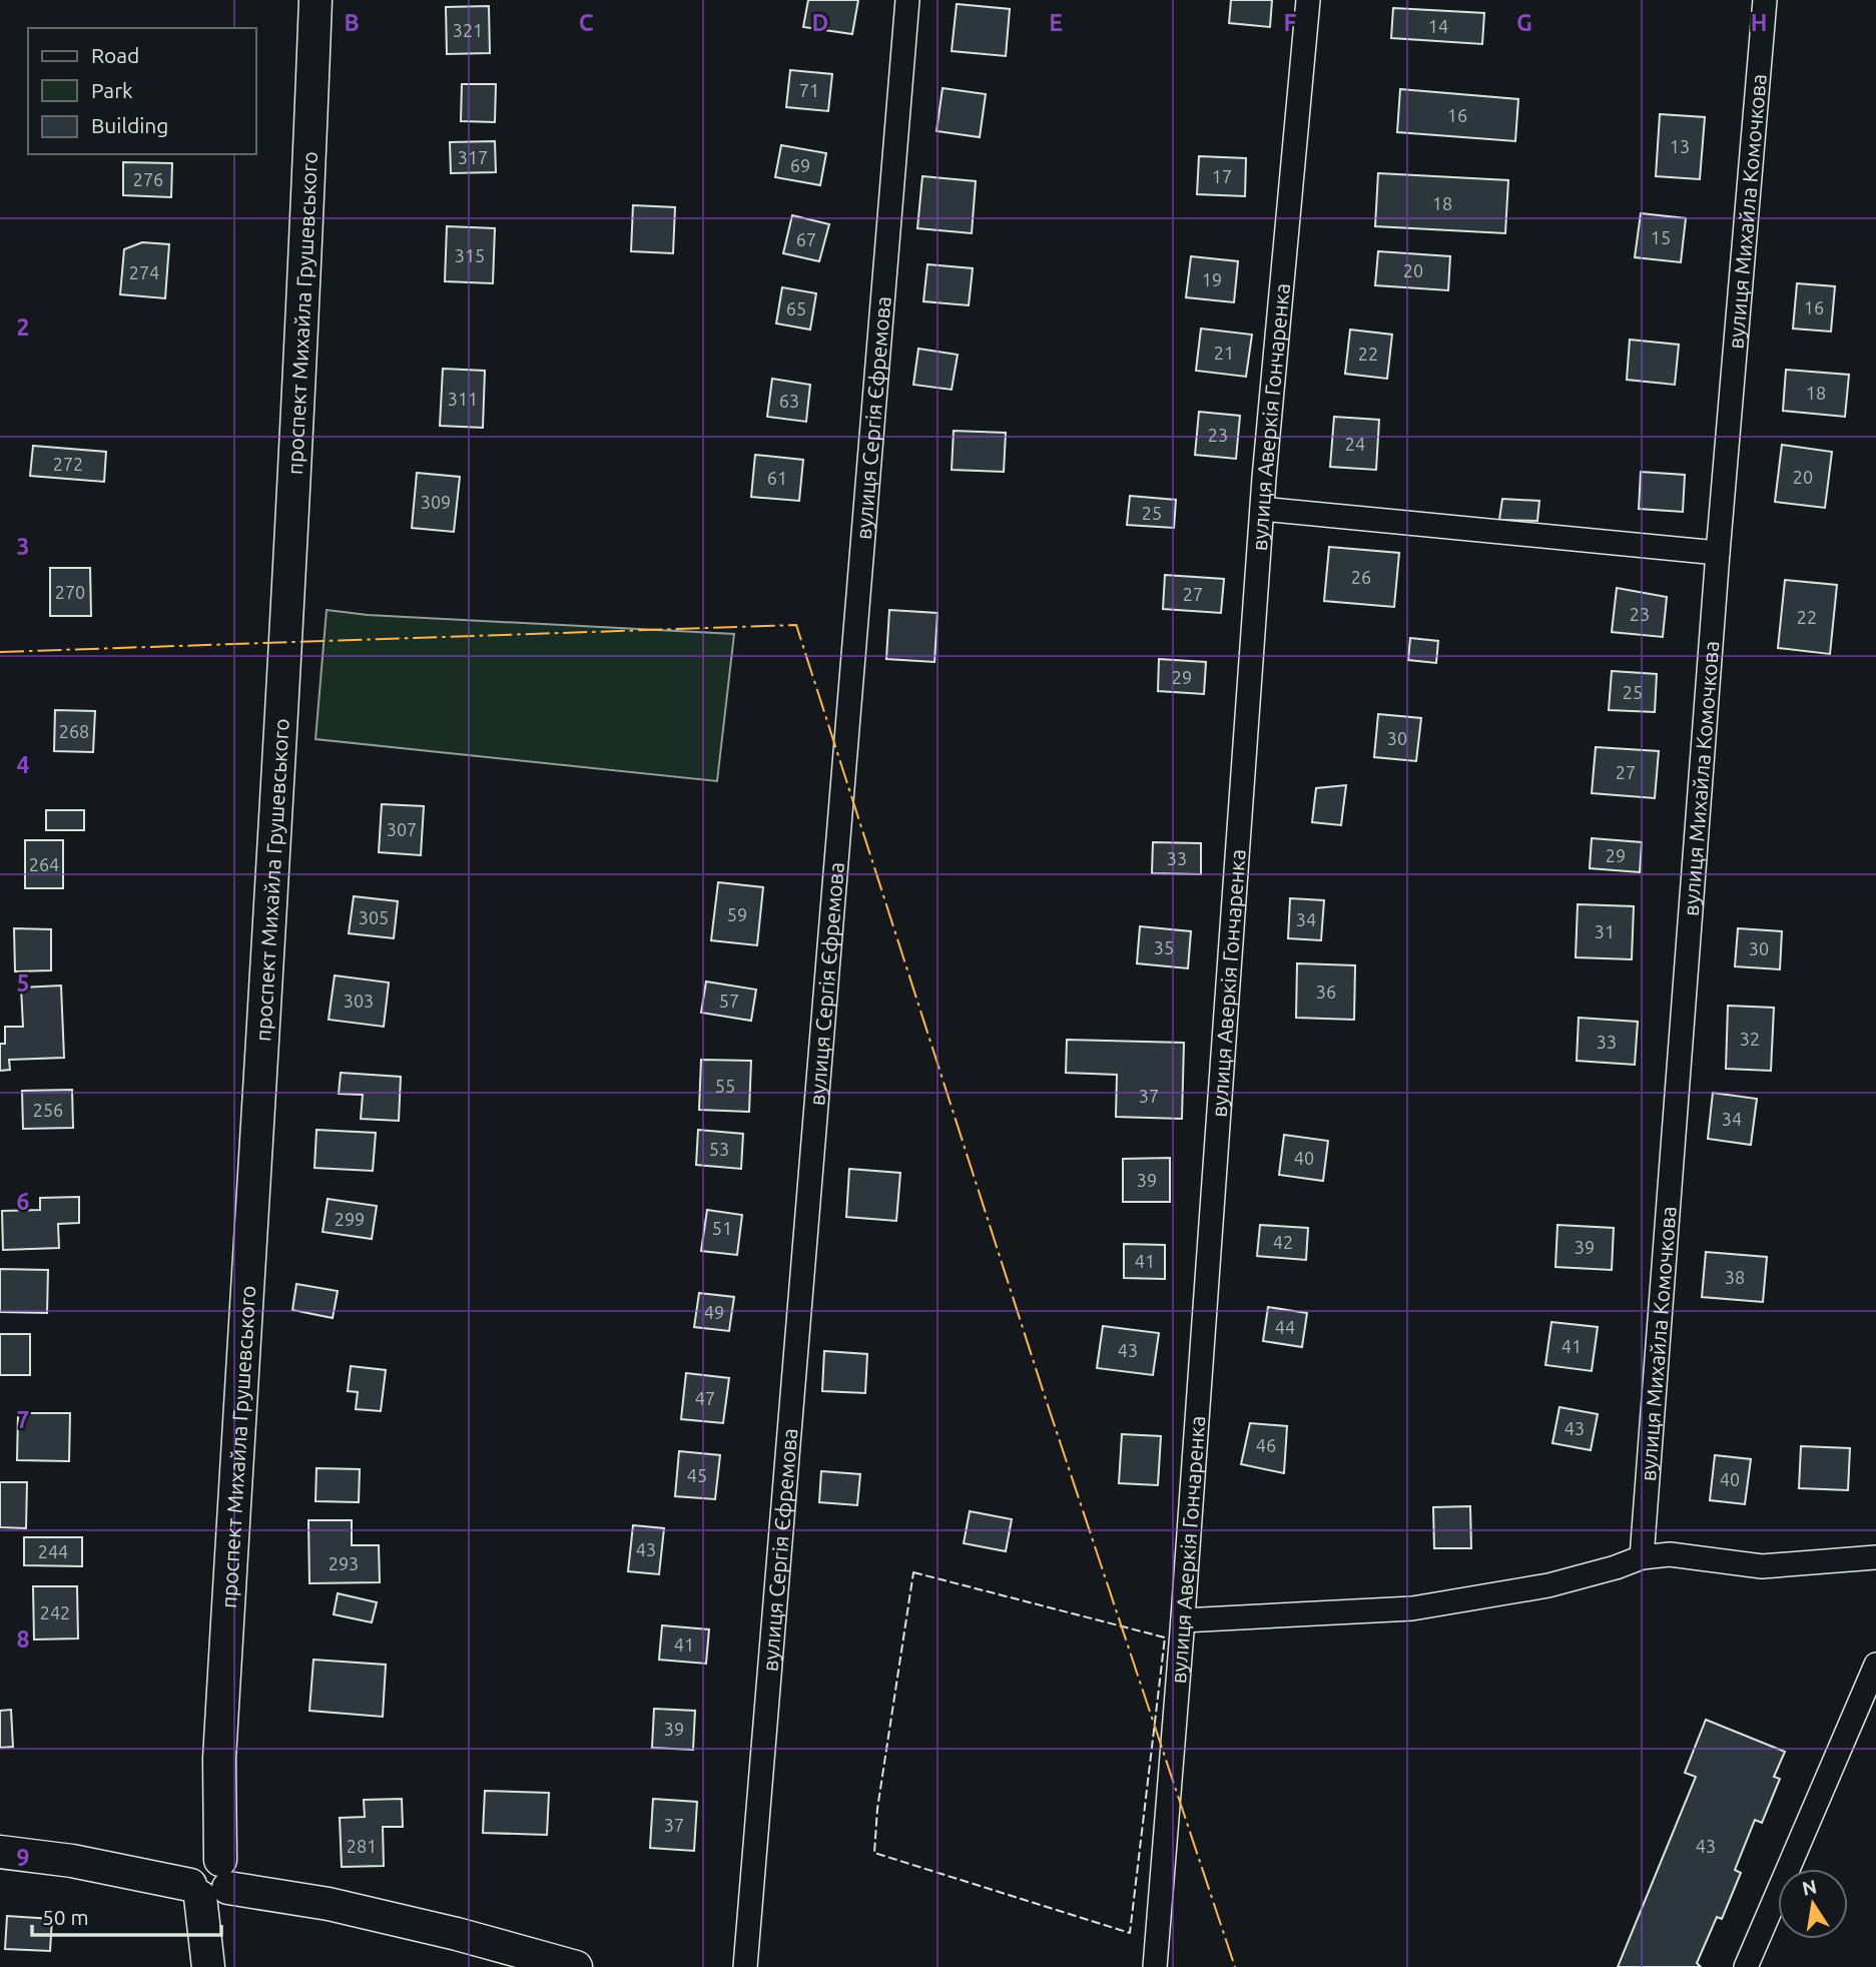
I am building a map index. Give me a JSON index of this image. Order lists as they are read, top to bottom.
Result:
{
  "streets": {
    "street": [
      "вулиця Михайла Комочкова",
      "проспект Михайла Грушевського",
      "вулиця Аверкія Гончаренка",
      "вулиця Сергія Єфремова"
    ]
  },
  "house_numbers": [
    "14",
    "321",
    "71",
    "16",
    "13",
    "317",
    "69",
    "17",
    "276",
    "18",
    "15",
    "67",
    "315",
    "20",
    "274",
    "19",
    "16",
    "65",
    "21",
    "22",
    "18",
    "311",
    "63",
    "23",
    "24",
    "272",
    "20",
    "61",
    "309",
    "25",
    "26",
    "270",
    "27",
    "23",
    "22",
    "29",
    "25",
    "268",
    "30",
    "27",
    "307",
    "29",
    "33",
    "264",
    "59",
    "305",
    "34",
    "31",
    "35",
    "30",
    "36",
    "303",
    "57",
    "32",
    "33",
    "55",
    "37",
    "256",
    "34",
    "53",
    "40",
    "39",
    "299",
    "51",
    "42",
    "39",
    "41",
    "38",
    "49",
    "44",
    "41",
    "43",
    "47",
    "43",
    "46",
    "45",
    "40",
    "43",
    "244",
    "293",
    "242",
    "41",
    "39",
    "37",
    "281",
    "43"
  ],
  "legend": ["Road", "Park", "Building"],
  "scale_bar": "50 m",
  "north": "top",
  "grid": {
    "columns": [
      "B",
      "C",
      "D",
      "E",
      "F",
      "G",
      "H"
    ],
    "rows": [
      "2",
      "3",
      "4",
      "5",
      "6",
      "7",
      "8",
      "9"
    ]
  }
}
